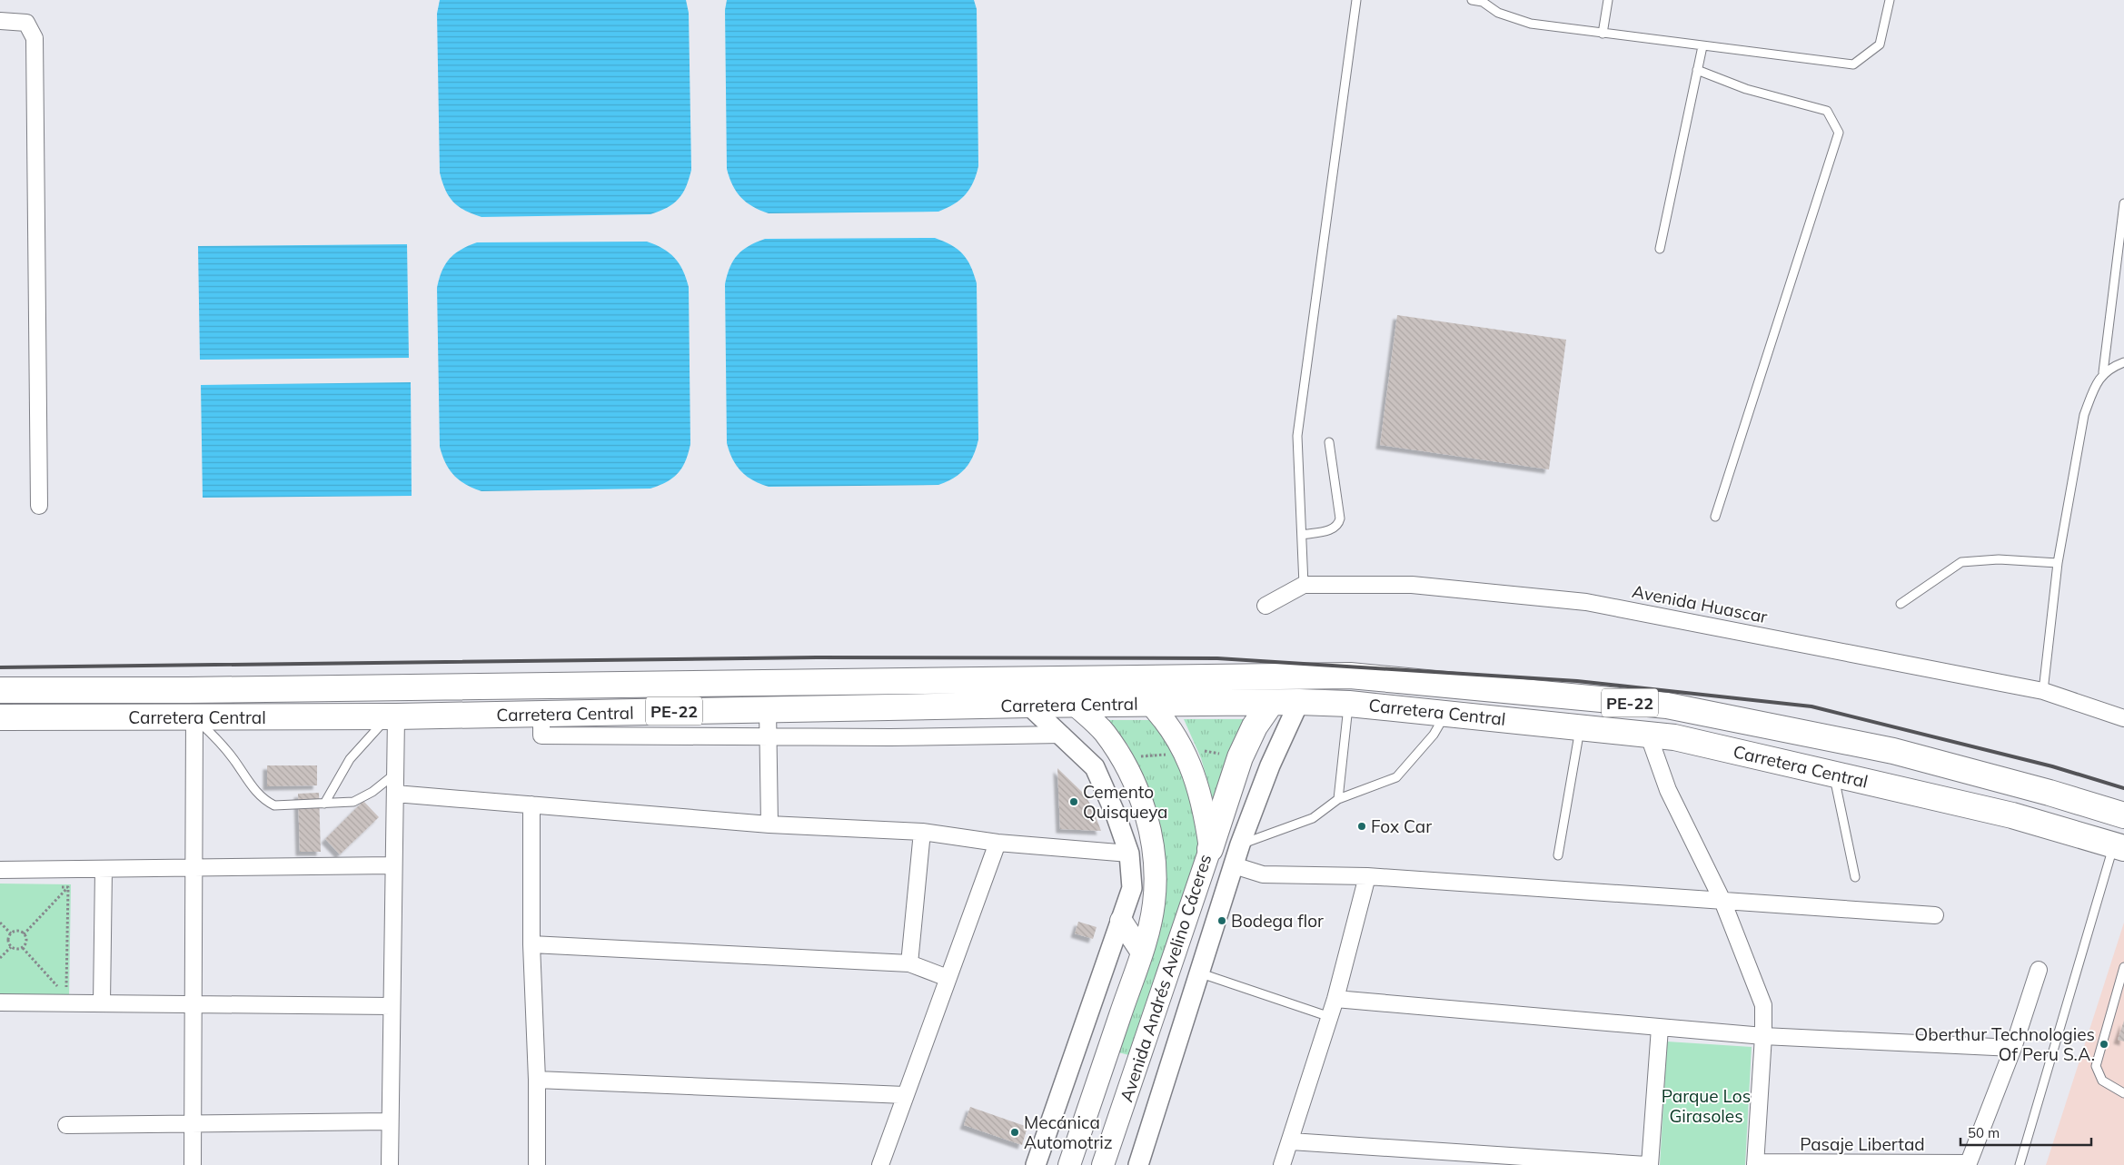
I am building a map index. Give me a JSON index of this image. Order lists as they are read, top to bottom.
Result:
{
  "streets": {
    "highway": ["PE-22", "Carretera Central"],
    "main road": ["Avenida Andrés Avelino Cáceres"],
    "street": ["Avenida Huascar", "Pasaje Libertad"]
  },
  "crossings": [
    ["Carretera Central", "Avenida Andrés Avelino Cáceres"]
  ],
  "parks": ["Parque Los Girasoles"],
  "places": [
    "Cemento Quisqueya",
    "Fox Car",
    "Bodega flor",
    "Oberthur Technologies Of Peru S.A.",
    "Mecánica Automotriz"
  ],
  "scale_bar": "50 m"
}
